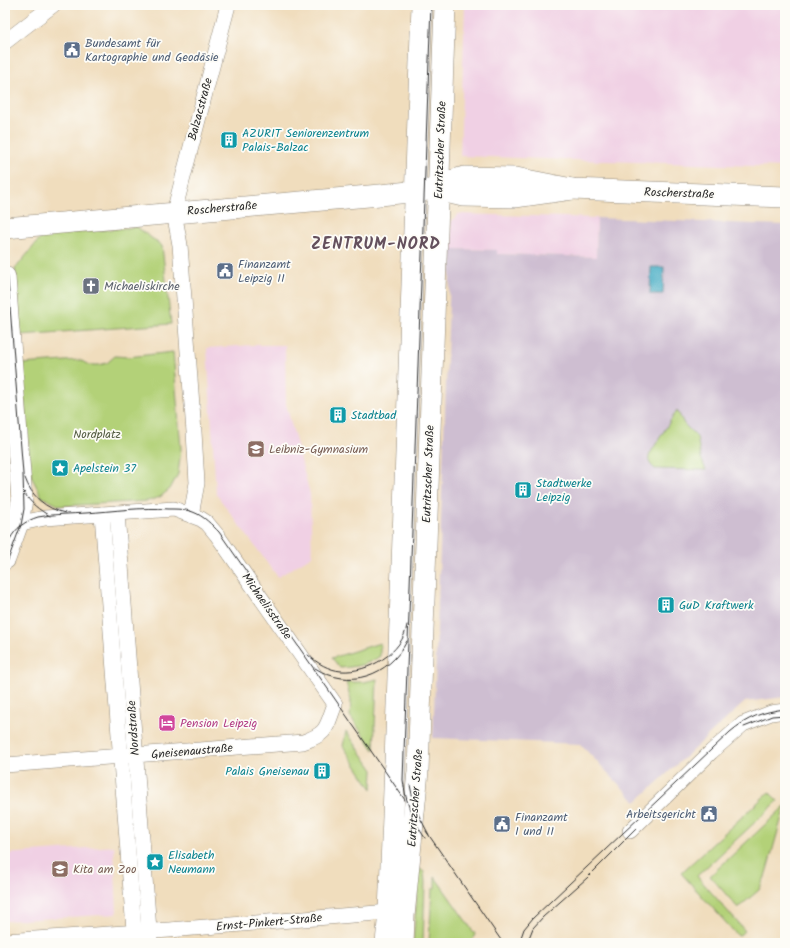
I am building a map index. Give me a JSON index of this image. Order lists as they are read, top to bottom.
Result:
{
  "streets": {
    "main road": ["Eutritzscher Straße", "Roscherstraße"],
    "street": [
      "Balzacstraße",
      "Michaelisstraße",
      "Nordstraße",
      "Gneisenaustraße",
      "Ernst-Pinkert-Straße"
    ]
  },
  "crossings": [
    ["Balzacstraße", "Roscherstraße"],
    ["Eutritzscher Straße", "Roscherstraße"],
    ["Eutritzscher Straße", "Ernst-Pinkert-Straße"],
    ["Michaelisstraße", "Gneisenaustraße"],
    ["Nordstraße", "Gneisenaustraße"],
    ["Nordstraße", "Ernst-Pinkert-Straße"]
  ],
  "districts": ["ZENTRUM-NORD"],
  "parks": ["Nordplatz"],
  "places": {
    "public building": [
      "Bundesamt für Kartographie und Geodäsie",
      "Finanzamt Leipzig II",
      "Arbeitsgericht",
      "Finanzamt I und II"
    ],
    "building": [
      "AZURIT Seniorenzentrum Palais-Balzac",
      "Stadtbad",
      "Stadtwerke Leipzig",
      "GuD Kraftwerk",
      "Palais Gneisenau"
    ],
    "church": ["Michaeliskirche"],
    "school or university": ["Leibniz-Gymnasium", "Kita am Zoo"],
    "place": ["Apelstein 37", "Elisabeth Neumann"],
    "hotel": ["Pension Leipzig"]
  }
}
